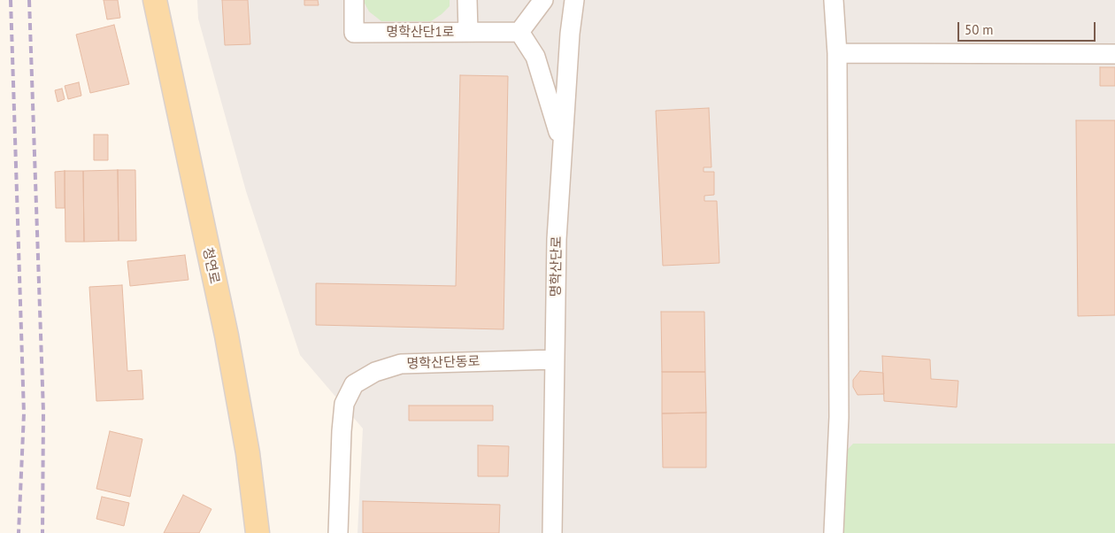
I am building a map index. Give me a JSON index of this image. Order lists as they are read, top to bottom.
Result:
{
  "streets": {
    "main road": ["청연로"],
    "street": ["명학산단1로", "명학산단로", "명학산단동로"]
  },
  "crossings": [
    ["명학산단로", "명학산단동로"]
  ],
  "scale_bar": "50 m"
}
